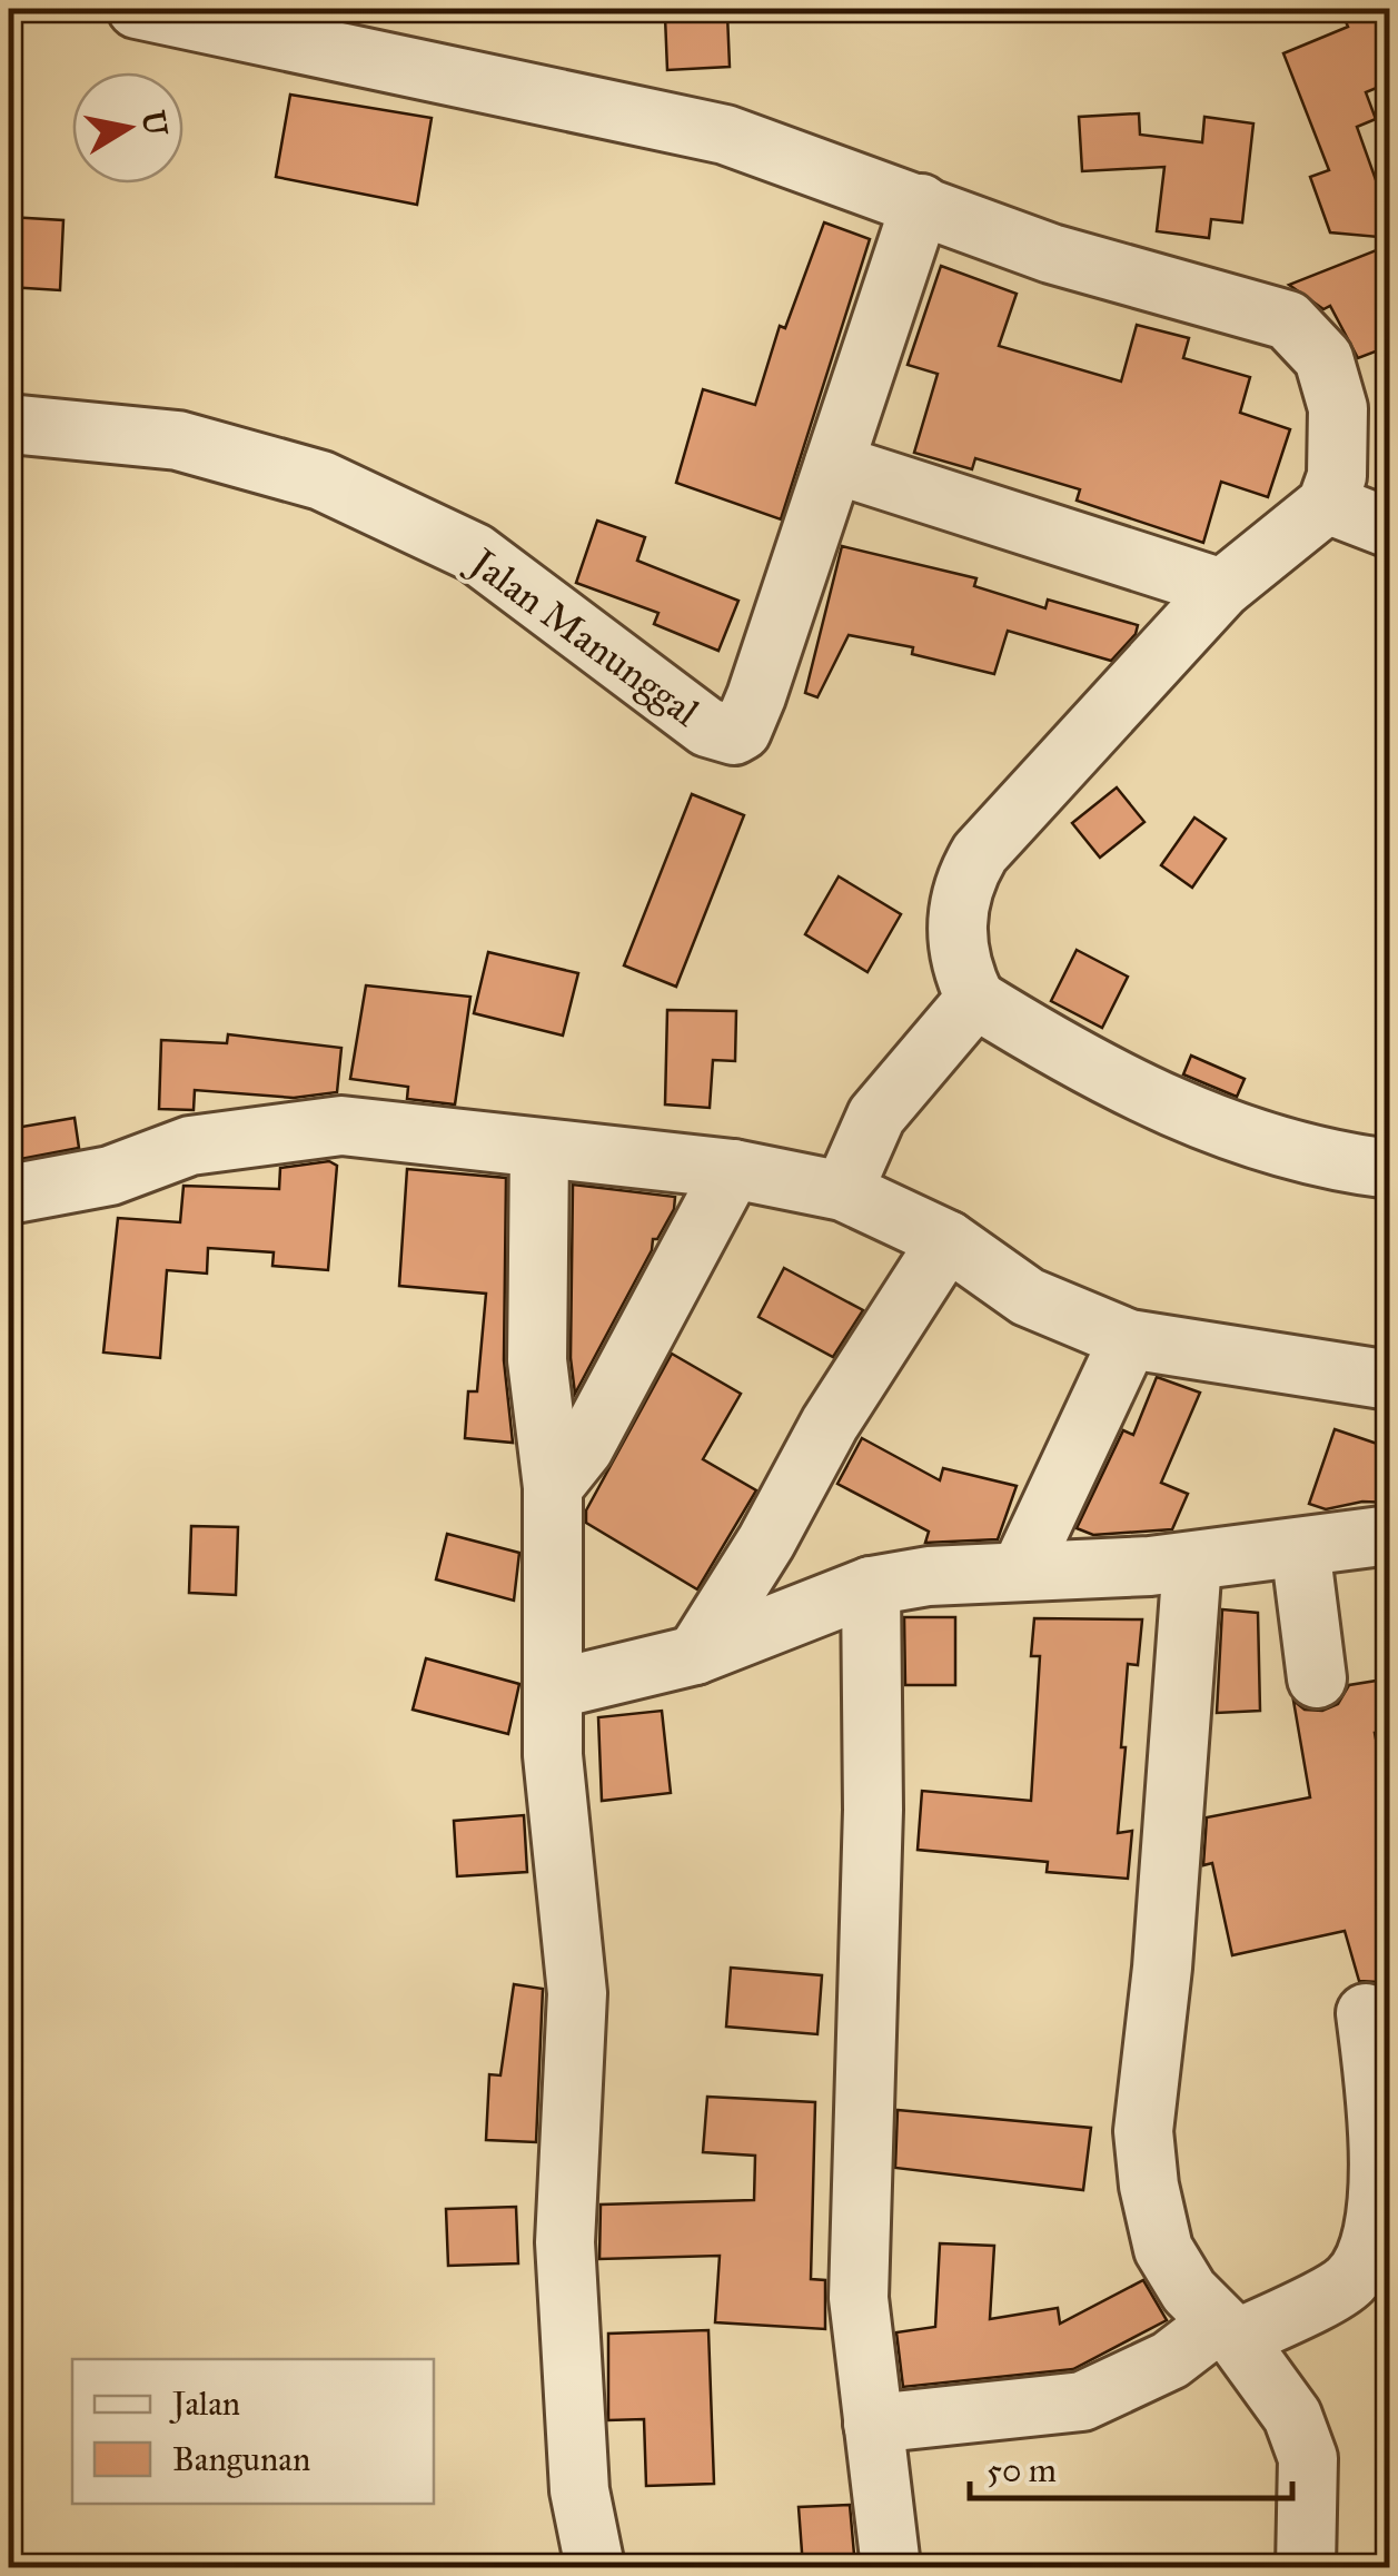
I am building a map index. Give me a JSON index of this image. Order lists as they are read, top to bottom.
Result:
{
  "streets": {
    "street": ["Jalan Manunggal"]
  },
  "legend": ["Jalan", "Bangunan"],
  "scale_bar": "50 m",
  "north": "right"
}
